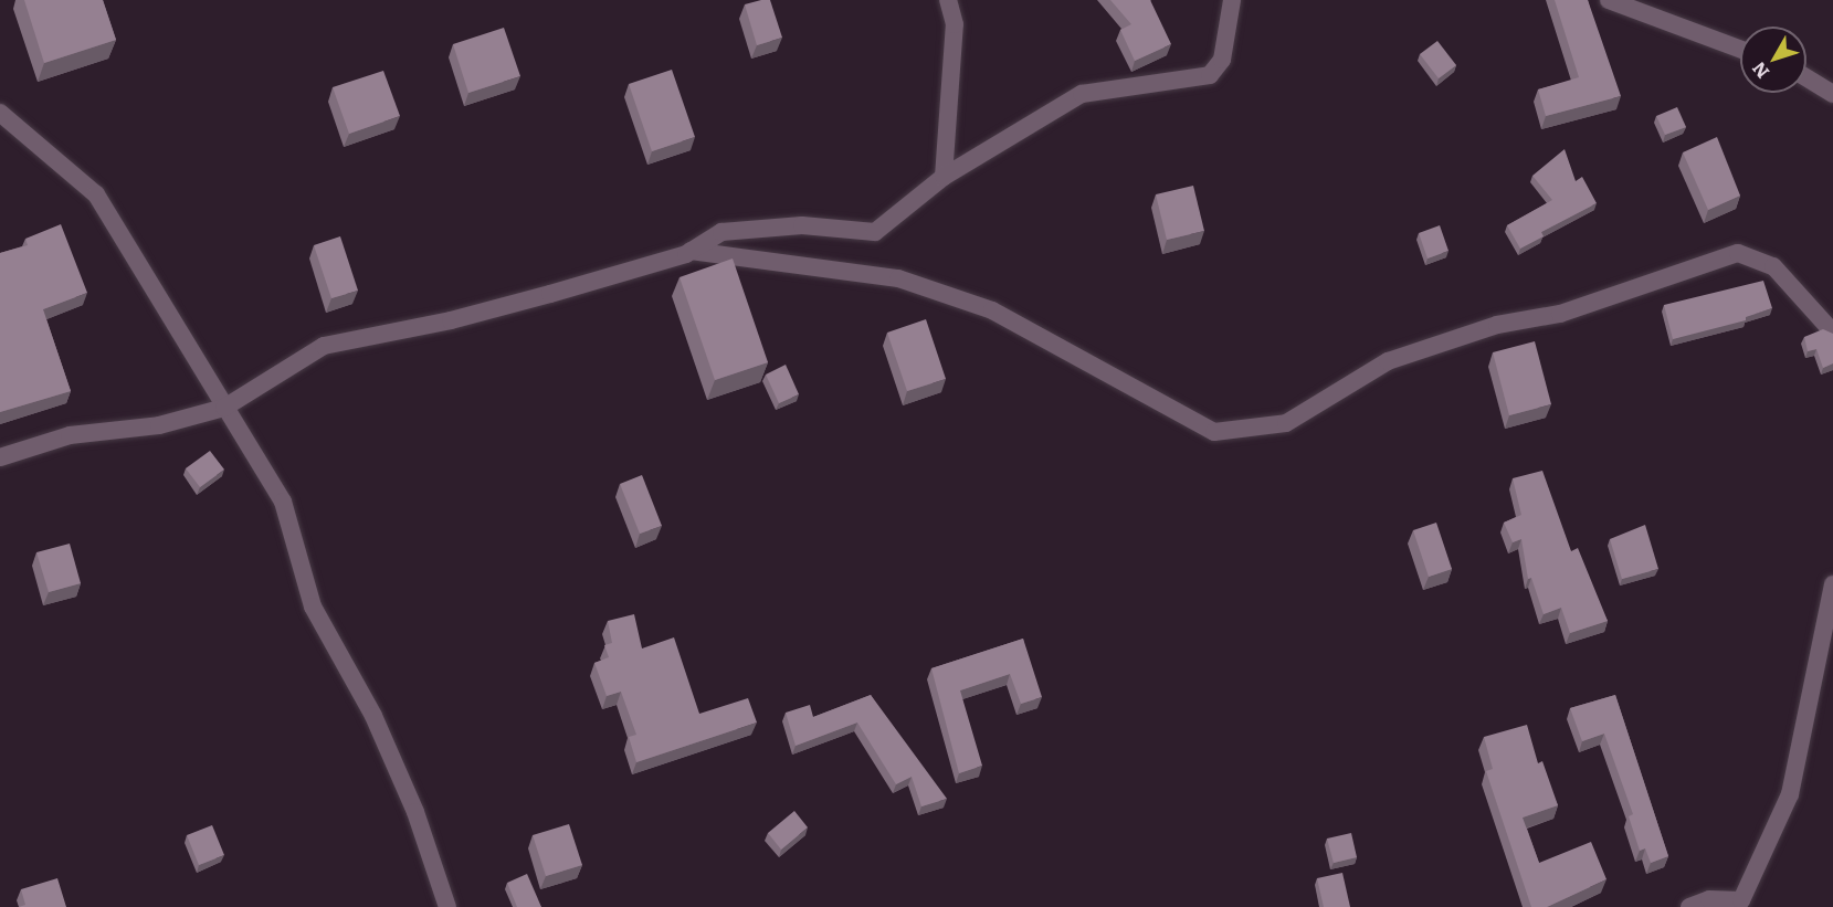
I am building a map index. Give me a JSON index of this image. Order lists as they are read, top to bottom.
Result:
{
  "north": "bottom left"
}
